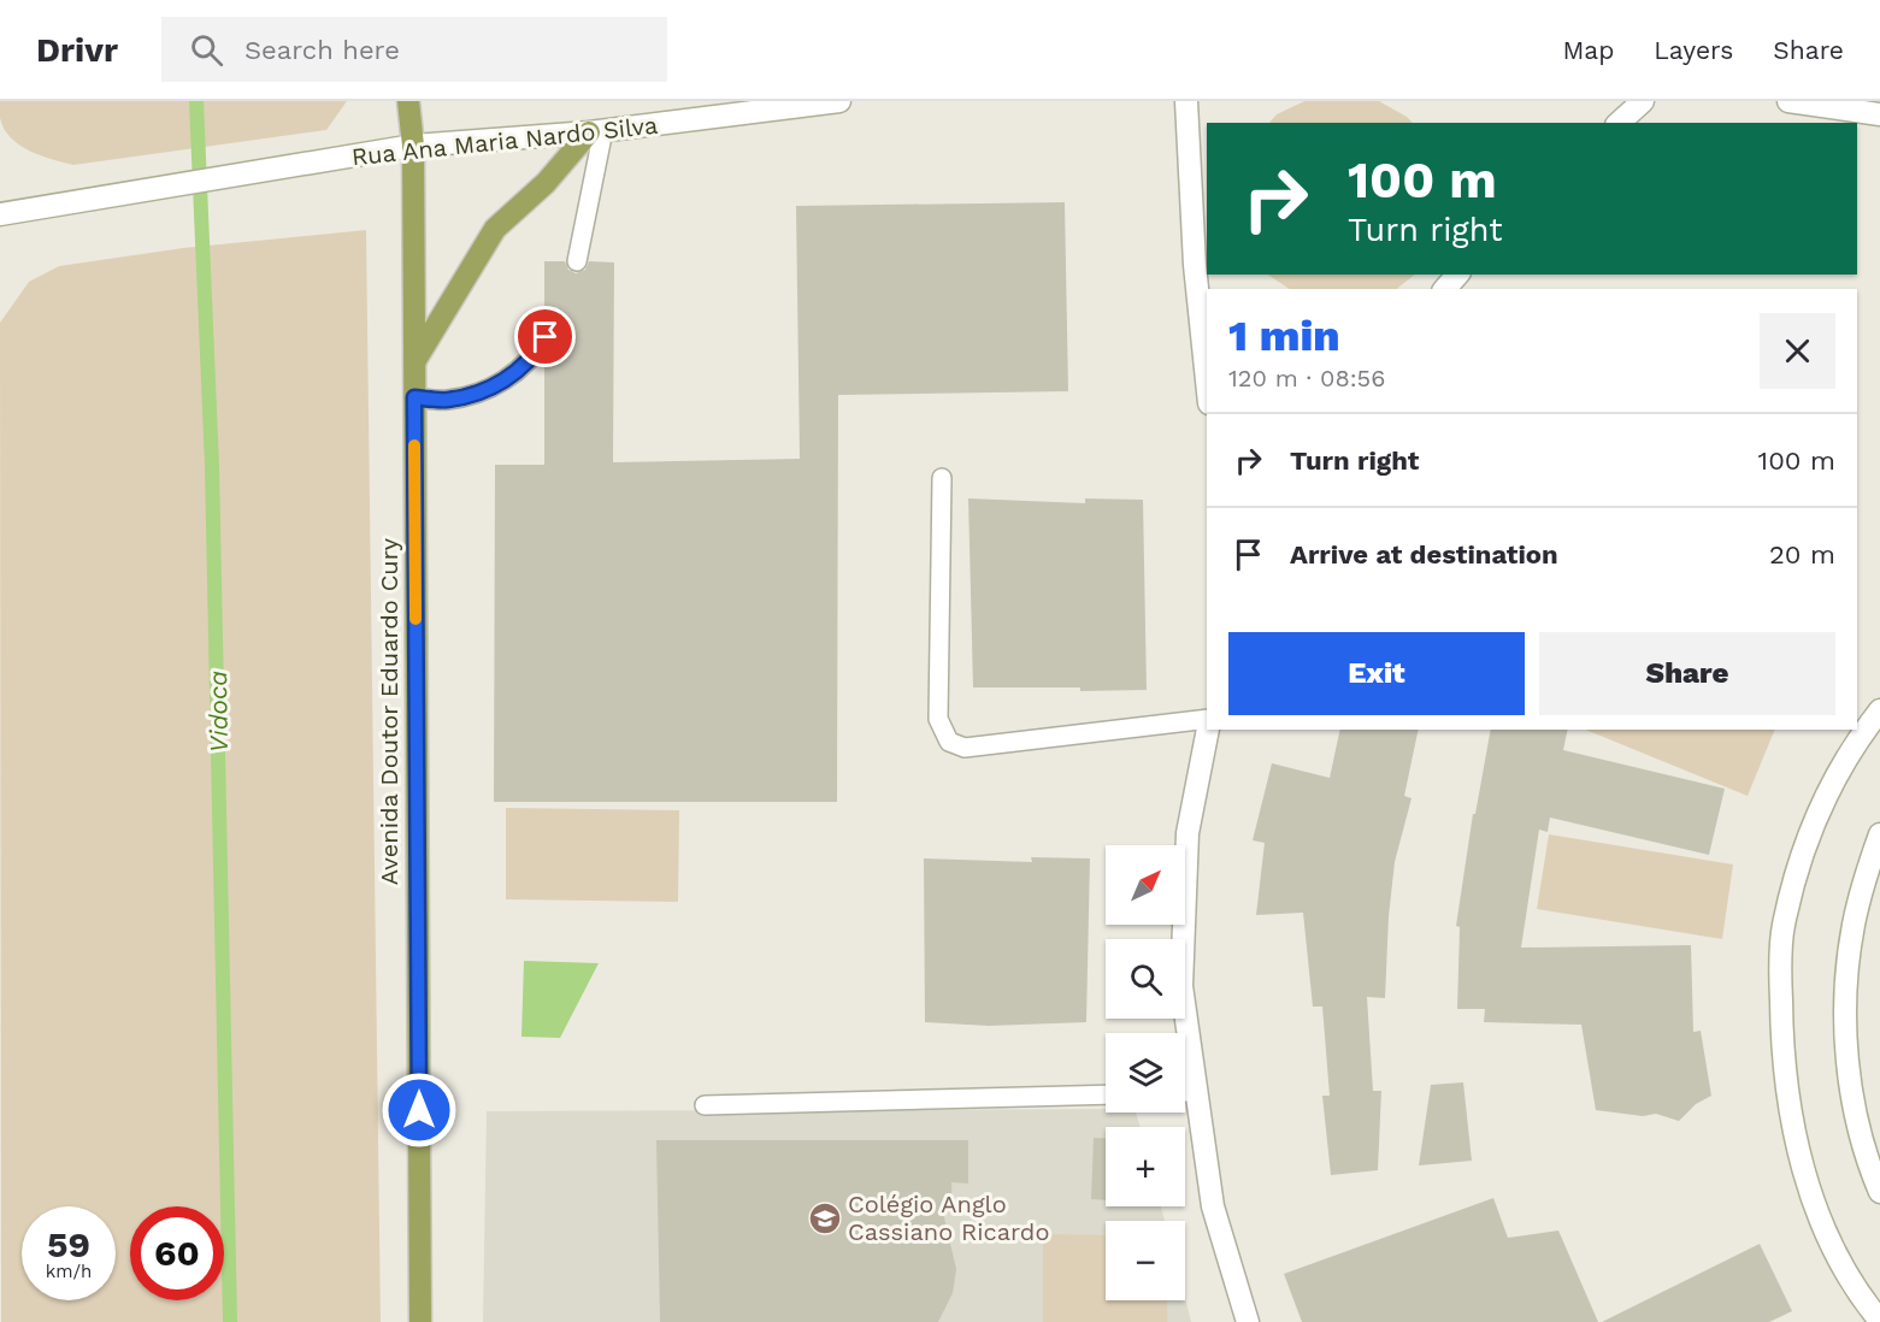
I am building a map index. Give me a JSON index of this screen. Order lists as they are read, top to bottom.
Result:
{
  "streets": {
    "main road": ["Avenida Doutor Eduardo Cury"],
    "street": ["Rua Ana Maria Nardo Silva"]
  },
  "crossings": [
    ["Rua Ana Maria Nardo Silva", "Avenida Doutor Eduardo Cury"]
  ],
  "water": ["Vidoca"],
  "places": {
    "school or university": ["Colégio Anglo Cassiano Ricardo"]
  },
  "north": "top right",
  "page": {
    "header": "Drivr",
    "search": "Search here",
    "nav": ["Map", "Layers", "Share"],
    "turn": ["100 m", "Turn right"],
    "heading": ["1 min", "120 m · 08:56"],
    "list": [
      {
        "name": "Turn right",
        "value": "100 m"
      },
      {
        "name": "Arrive at destination",
        "value": "20 m"
      }
    ],
    "buttons": ["Exit", "Share"],
    "map_buttons": ["+", "−"],
    "speed": "59 km/h",
    "limit": "60"
  }
}
